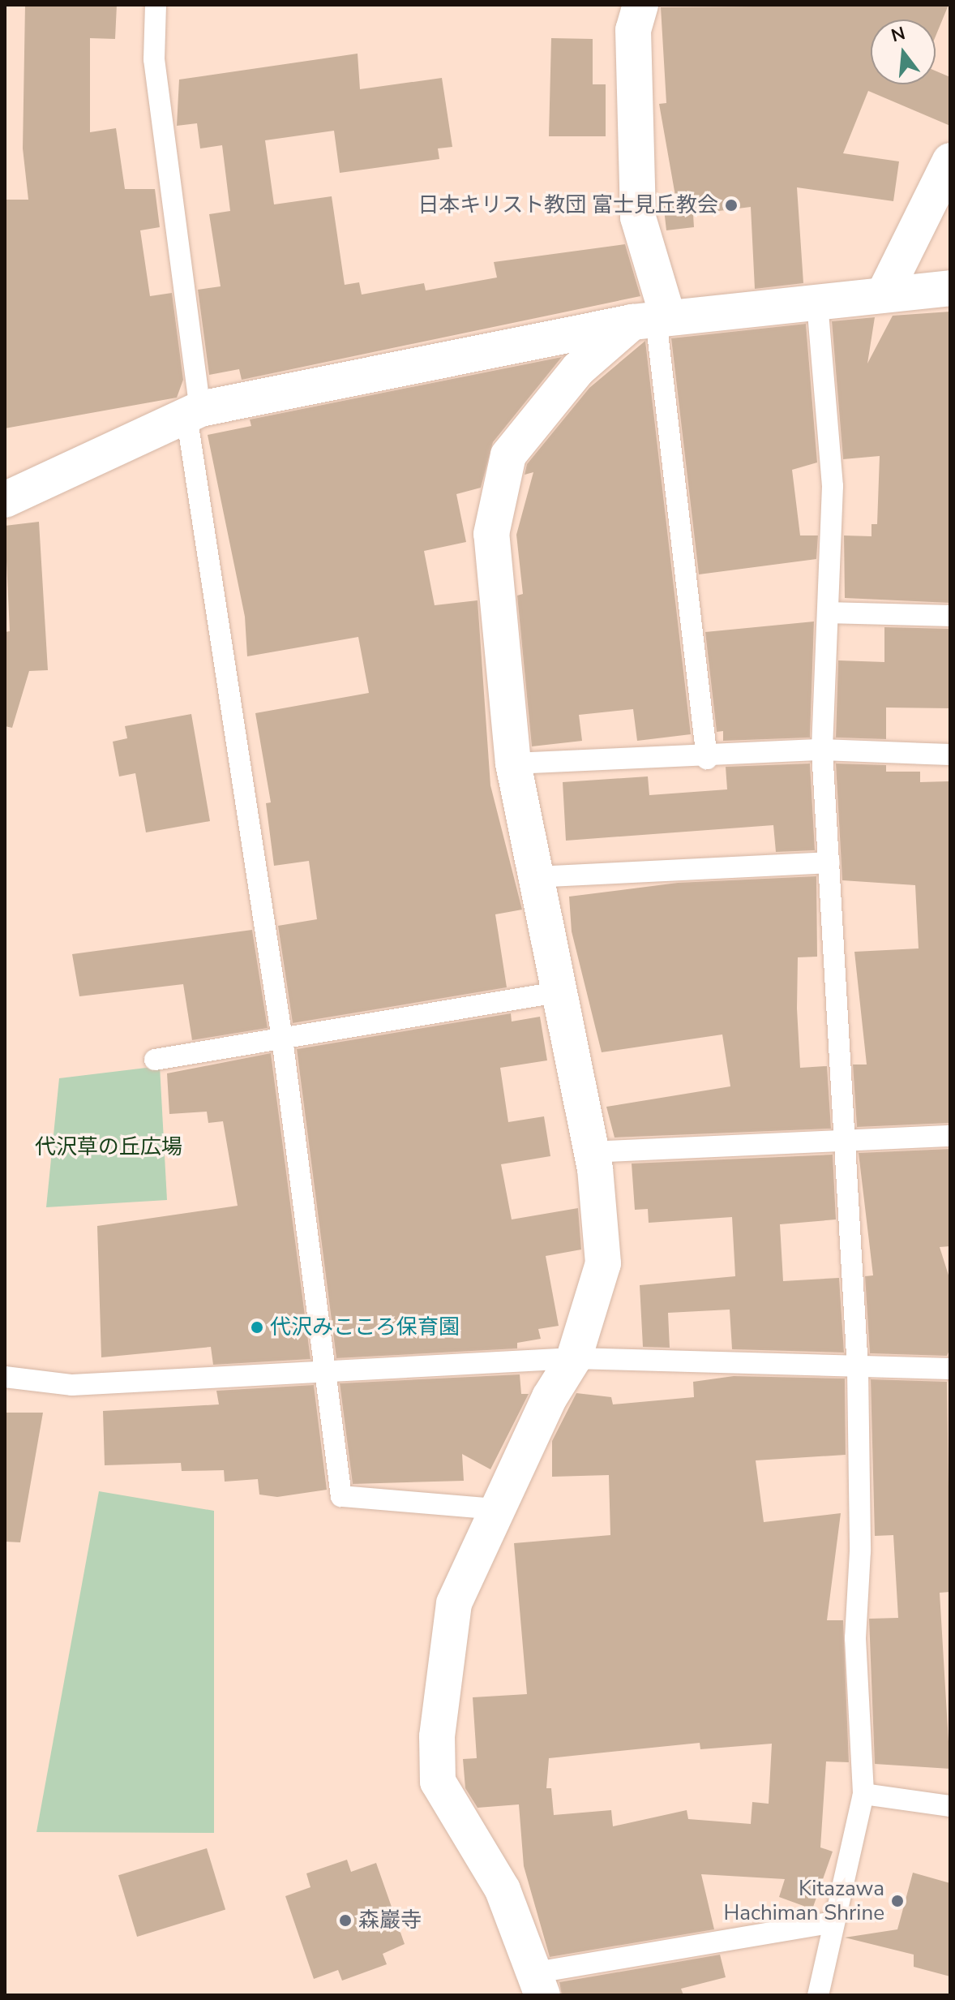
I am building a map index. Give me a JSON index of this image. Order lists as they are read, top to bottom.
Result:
{
  "parks": ["代沢草の丘広場"],
  "places": [
    "日本キリスト教団 富士見丘教会",
    "代沢みこころ保育園",
    "Kitazawa Hachiman Shrine",
    "森巖寺"
  ],
  "north": "top"
}
